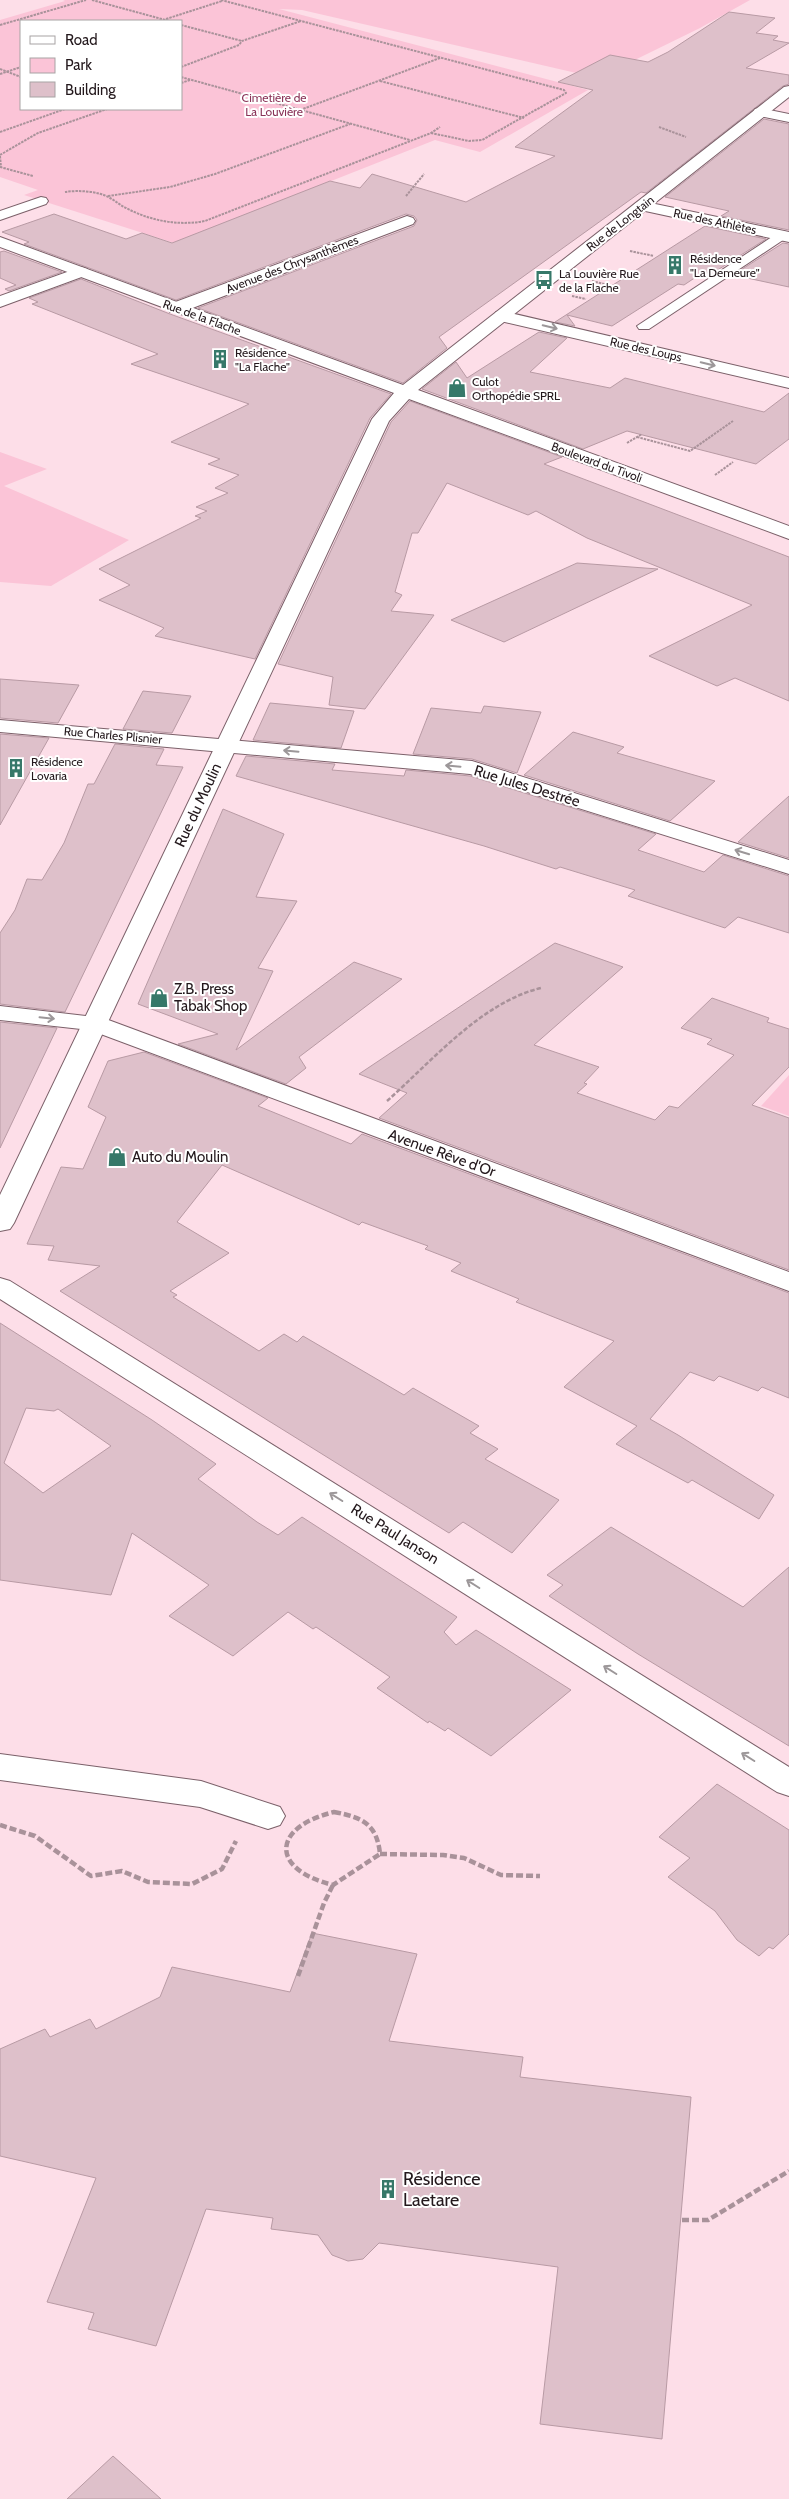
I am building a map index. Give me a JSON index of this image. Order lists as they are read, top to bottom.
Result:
{
  "streets": {
    "street": [
      "Rue des Athlètes",
      "Rue de Longtain",
      "Avenue des Chrysanthèmes",
      "Rue de la Flache",
      "Rue des Loups",
      "Boulevard du Tivoli",
      "Rue Charles Plisnier",
      "Rue Jules Destrée",
      "Rue du Moulin",
      "Avenue Rêve d'Or",
      "Rue Paul Janson"
    ]
  },
  "crossings": [
    ["Rue des Athlètes", "Rue de Longtain"],
    ["Rue de Longtain", "Rue de la Flache"],
    ["Rue de Longtain", "Rue des Loups"],
    ["Rue de Longtain", "Boulevard du Tivoli"],
    ["Rue de Longtain", "Rue du Moulin"],
    ["Avenue des Chrysanthèmes", "Rue de la Flache"],
    ["Rue de la Flache", "Boulevard du Tivoli"],
    ["Rue de la Flache", "Rue du Moulin"],
    ["Boulevard du Tivoli", "Rue du Moulin"],
    ["Rue Charles Plisnier", "Rue Jules Destrée"],
    ["Rue Charles Plisnier", "Rue du Moulin"],
    ["Rue Jules Destrée", "Rue du Moulin"],
    ["Rue du Moulin", "Avenue Rêve d'Or"]
  ],
  "one_way": ["Rue des Loups", "Rue Jules Destrée", "Rue Paul Janson"],
  "parks": ["Cimetière de La Louvière"],
  "places": {
    "building": [
      "Résidence \"La Demeure\"",
      "Résidence \"La Flache\"",
      "Résidence Lovaria",
      "Résidence Laetare"
    ],
    "bus stop": ["La Louvière Rue de la Flache"],
    "shop": ["Culot Orthopédie SPRL", "Z.B. Press Tabak Shop", "Auto du Moulin"]
  },
  "legend": ["Road", "Park", "Building"]
}
